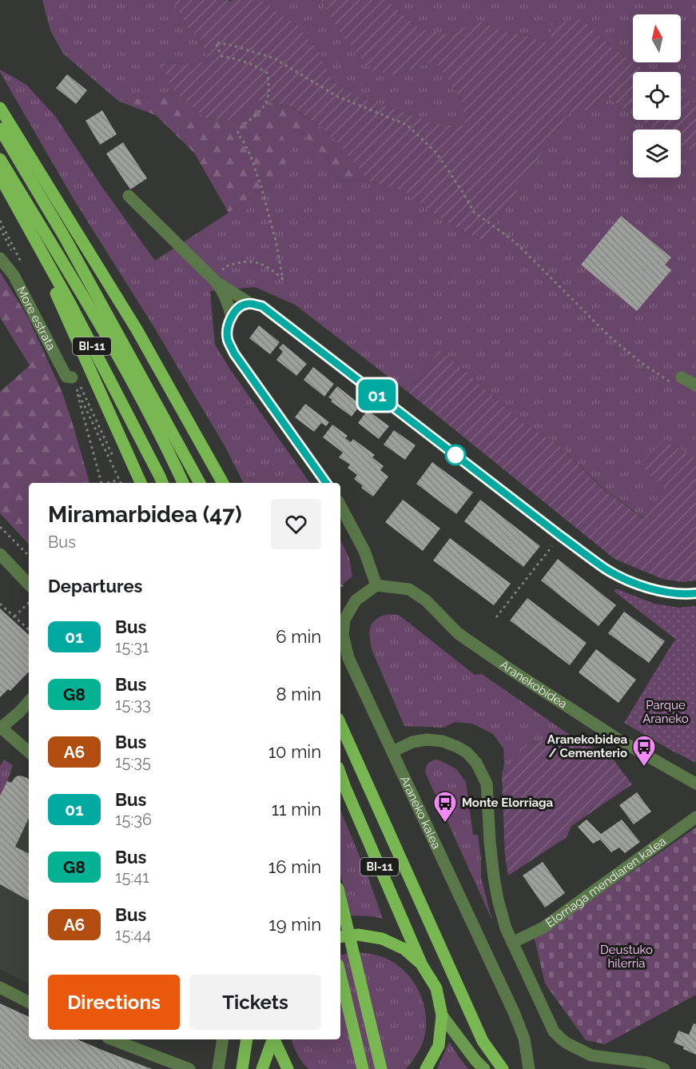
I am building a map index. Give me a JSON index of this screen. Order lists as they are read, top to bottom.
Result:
{
  "streets": {
    "main road": ["BI-11"],
    "street": [
      "More estrata",
      "Aranekobidea",
      "Araneko kalea",
      "Elorriaga mendiaren kalea"
    ]
  },
  "crossings": [
    ["Aranekobidea", "Araneko kalea"]
  ],
  "parks": ["Parque Araneko", "Deustuko hilerria"],
  "places": {
    "bus stop": ["Aranekobidea / Cementerio", "Monte Elorriaga"]
  },
  "lines": ["bus line 01"],
  "north": "top",
  "page": {
    "on_map": "01",
    "heading": [
      ["Miramarbidea (47)", "Bus"],
      "Departures"
    ],
    "list": [
      {
        "mark": "01",
        "name": "Bus",
        "note": "15:31",
        "value": "6 min"
      },
      {
        "mark": "G8",
        "name": "Bus",
        "note": "15:33",
        "value": "8 min"
      },
      {
        "mark": "A6",
        "name": "Bus",
        "note": "15:35",
        "value": "10 min"
      },
      {
        "mark": "01",
        "name": "Bus",
        "note": "15:36",
        "value": "11 min"
      },
      {
        "mark": "G8",
        "name": "Bus",
        "note": "15:41",
        "value": "16 min"
      },
      {
        "mark": "A6",
        "name": "Bus",
        "note": "15:44",
        "value": "19 min"
      }
    ],
    "buttons": ["Directions", "Tickets"]
  }
}
